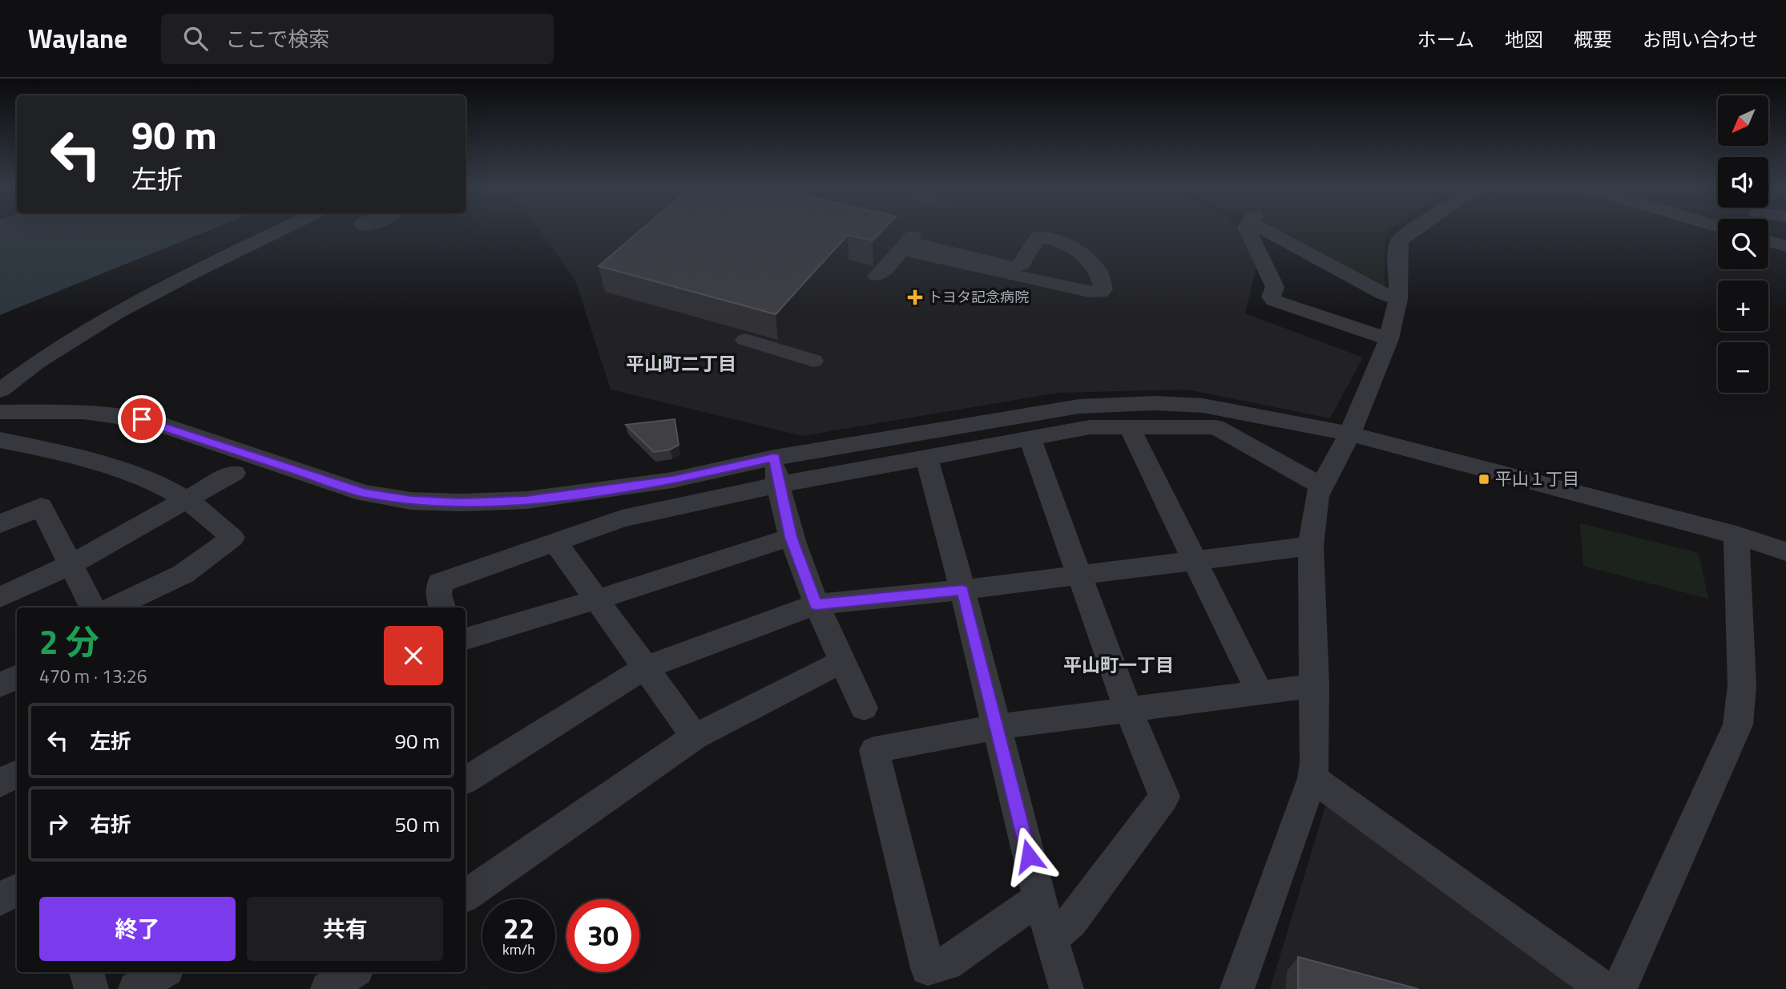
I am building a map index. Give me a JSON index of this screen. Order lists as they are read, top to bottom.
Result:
{
  "districts": ["平山町二丁目", "平山町一丁目"],
  "places": {
    "health": ["トヨタ記念病院"],
    "transit": ["平山１丁目"]
  },
  "north": "bottom left",
  "page": {
    "header": "Waylane",
    "search": "ここで検索",
    "nav": [
      "ホーム",
      "地図",
      "概要",
      "お問い合わせ"
    ],
    "map_buttons": ["+", "−"],
    "turn": ["90 m", "左折"],
    "heading": ["2 分", "470 m · 13:26"],
    "list": [
      {
        "name": "左折",
        "value": "90 m"
      },
      {
        "name": "右折",
        "value": "50 m"
      }
    ],
    "buttons": ["終了", "共有"],
    "speed": "22 km/h",
    "limit": "30"
  }
}
